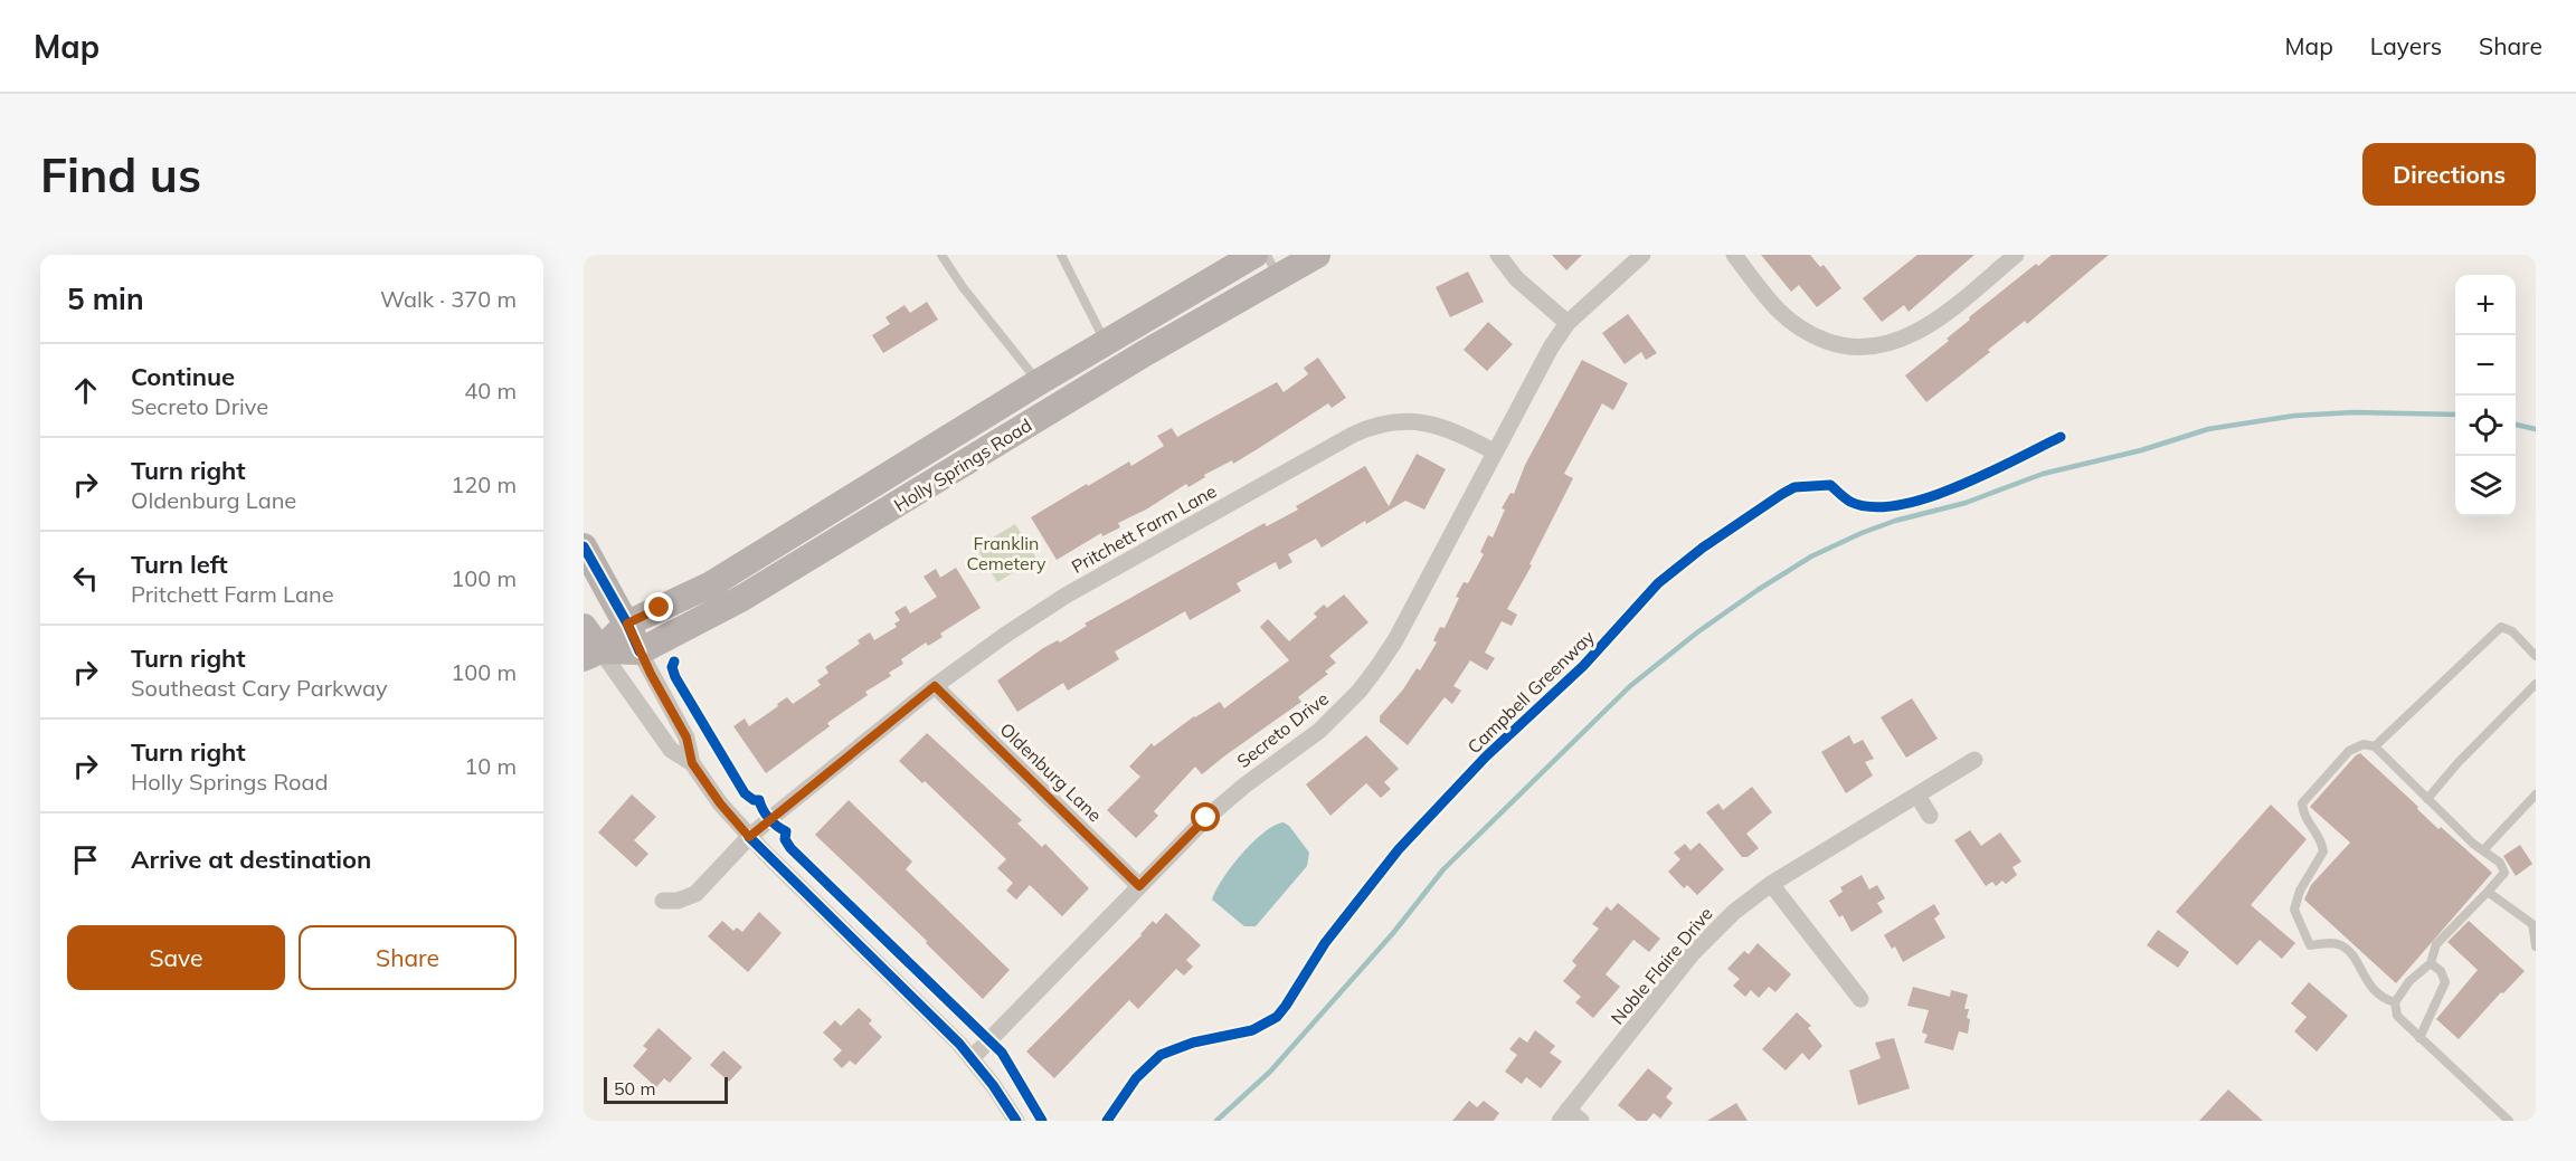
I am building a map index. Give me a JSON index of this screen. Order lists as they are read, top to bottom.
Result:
{
  "streets": {
    "main road": ["Holly Springs Road"],
    "street": [
      "Pritchett Farm Lane",
      "Secreto Drive",
      "Oldenburg Lane",
      "Noble Flaire Drive"
    ],
    "cycle path": ["Campbell Greenway"]
  },
  "crossings": [
    ["Pritchett Farm Lane", "Secreto Drive"],
    ["Pritchett Farm Lane", "Oldenburg Lane"],
    ["Secreto Drive", "Oldenburg Lane"]
  ],
  "parks": ["Franklin Cemetery"],
  "scale_bar": "50 m",
  "page": {
    "header": "Map",
    "nav": ["Map", "Layers", "Share"],
    "buttons": [
      "Directions",
      ["Save", "Share"]
    ],
    "title": "Find us",
    "heading": ["5 min", "Walk · 370 m"],
    "map_buttons": ["+", "−"],
    "list": [
      ["Continue", "Secreto Drive", "40 m"],
      ["Turn right", "Oldenburg Lane", "120 m"],
      ["Turn left", "Pritchett Farm Lane", "100 m"],
      ["Turn right", "Southeast Cary Parkway", "100 m"],
      ["Turn right", "Holly Springs Road", "10 m"],
      "Arrive at destination"
    ],
    "scale": "50 m"
  }
}
